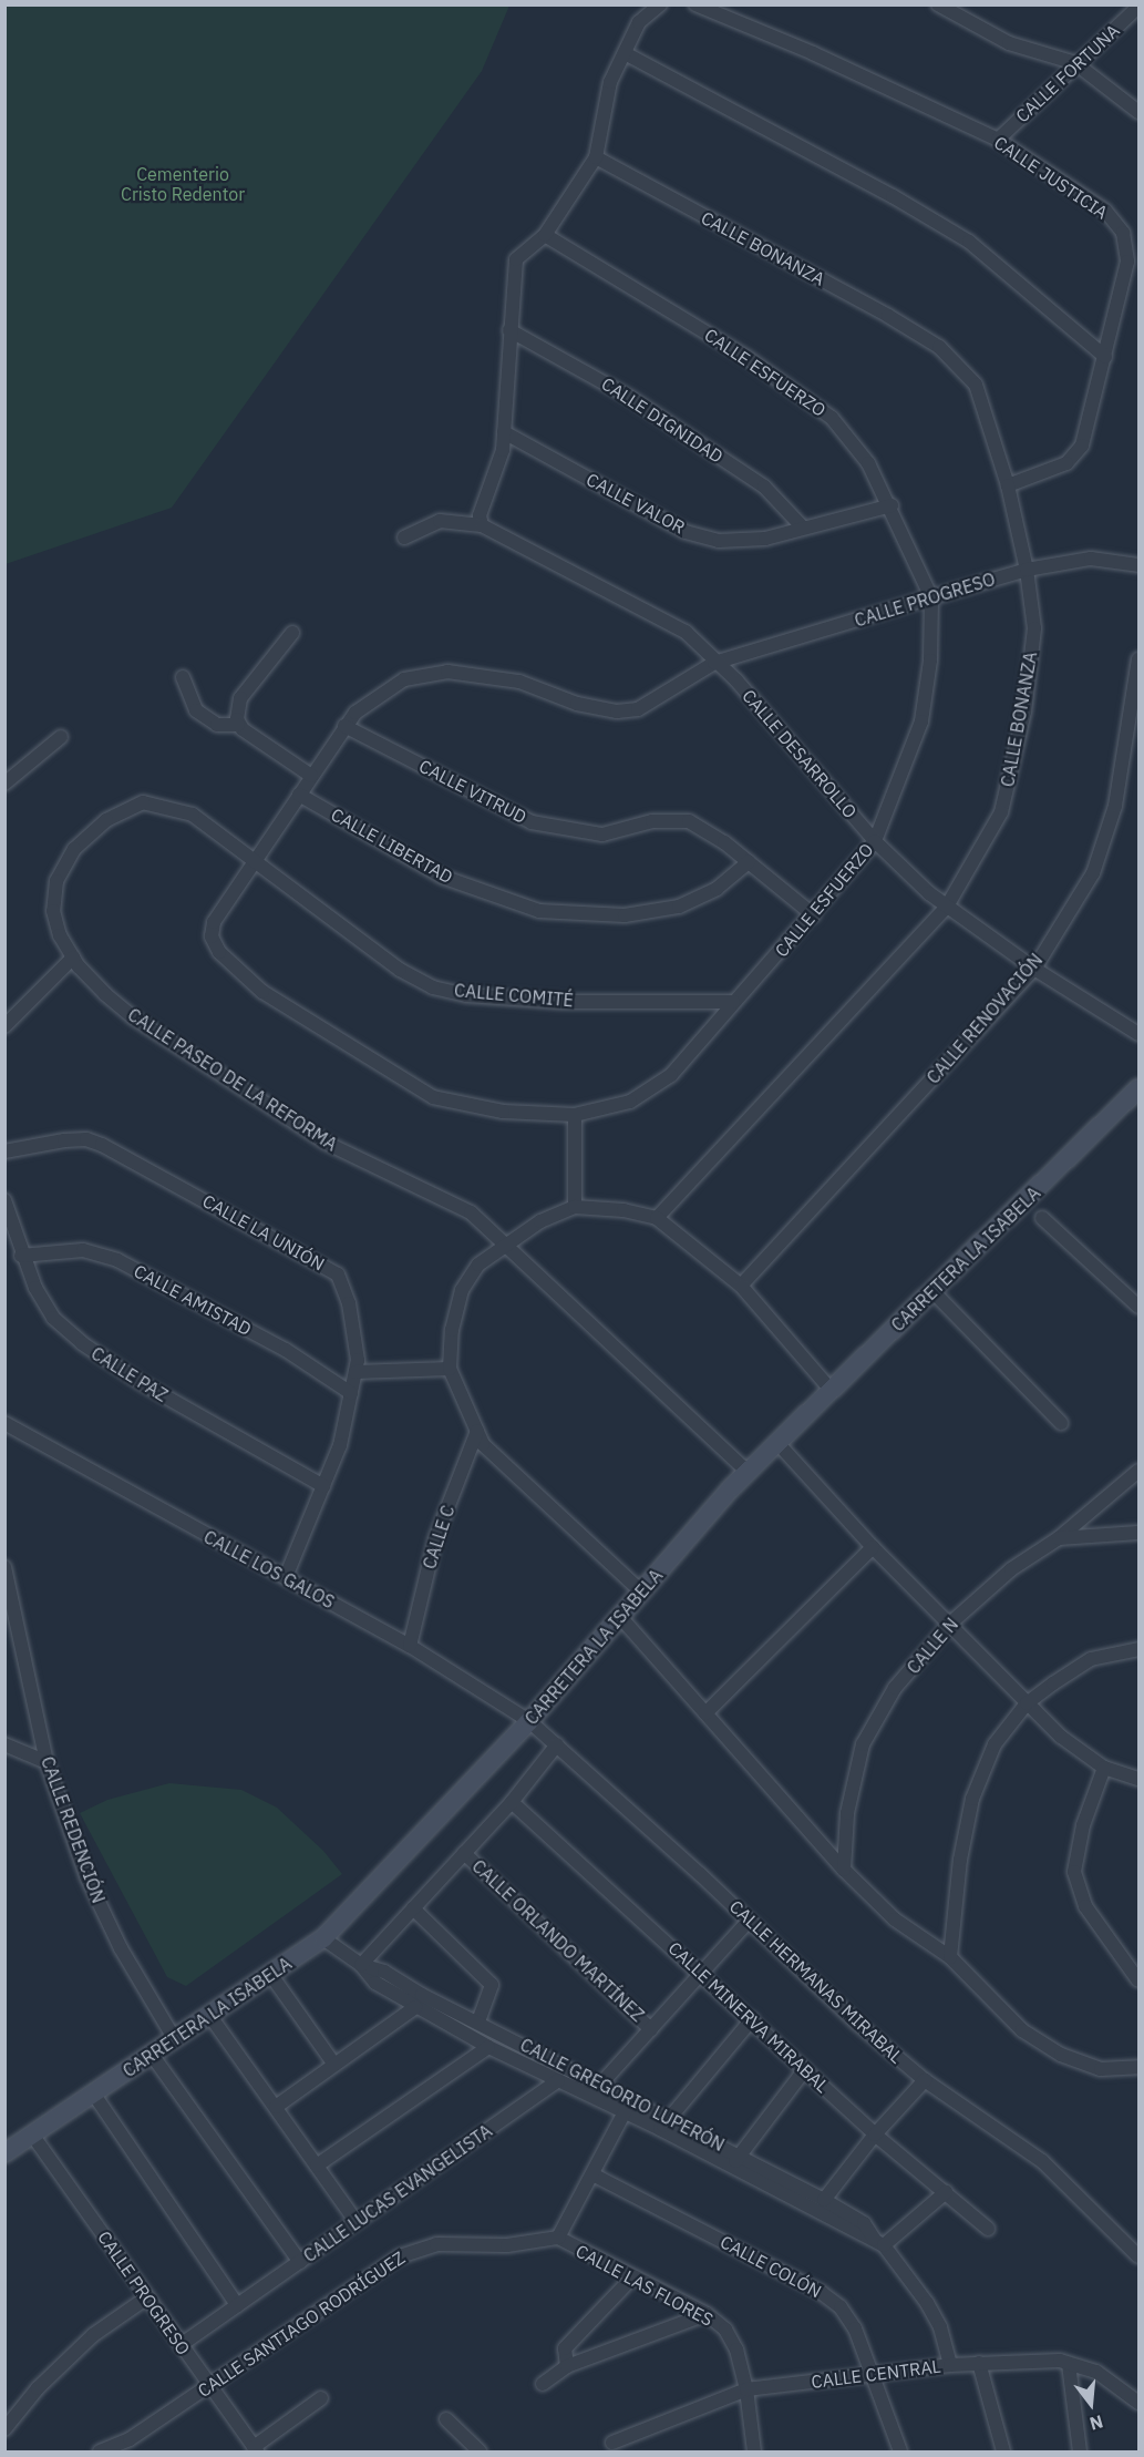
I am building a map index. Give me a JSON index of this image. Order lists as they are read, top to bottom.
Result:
{
  "streets": {
    "main road": ["CARRETERA LA ISABELA"],
    "street": [
      "CALLE FORTUNA",
      "CALLE JUSTICIA",
      "CALLE BONANZA",
      "CALLE ESFUERZO",
      "CALLE DIGNIDAD",
      "CALLE VALOR",
      "CALLE PROGRESO",
      "CALLE DESARROLLO",
      "CALLE VITRUD",
      "CALLE LIBERTAD",
      "CALLE COMITÉ",
      "CALLE RENOVACIÓN",
      "CALLE PASEO DE LA REFORMA",
      "CALLE LA UNIÓN",
      "CALLE AMISTAD",
      "CALLE PAZ",
      "CALLE C",
      "CALLE LOS GALOS",
      "CALLE N",
      "CALLE REDENCIÓN",
      "CALLE ORLANDO MARTÍNEZ",
      "CALLE HERMANAS MIRABAL",
      "CALLE MINERVA MIRABAL",
      "CALLE GREGORIO LUPERÓN",
      "CALLE LUCAS EVANGELISTA",
      "CALLE COLÓN",
      "CALLE LAS FLORES",
      "CALLE SANTIAGO RODRÍGUEZ",
      "CALLE CENTRAL"
    ]
  },
  "crossings": [
    ["CALLE FORTUNA", "CALLE JUSTICIA"],
    ["CALLE JUSTICIA", "CALLE BONANZA"],
    ["CALLE BONANZA", "CALLE PROGRESO"],
    ["CALLE BONANZA", "CALLE DESARROLLO"],
    ["CALLE ESFUERZO", "CALLE VALOR"],
    ["CALLE ESFUERZO", "CALLE PROGRESO"],
    ["CALLE ESFUERZO", "CALLE DESARROLLO"],
    ["CALLE ESFUERZO", "CALLE VITRUD"],
    ["CALLE ESFUERZO", "CALLE COMITÉ"],
    ["CALLE DIGNIDAD", "CALLE VALOR"],
    ["CALLE PROGRESO", "CALLE DESARROLLO"],
    ["CALLE PROGRESO", "CALLE VITRUD"],
    ["CALLE PROGRESO", "CALLE LIBERTAD"],
    ["CALLE PROGRESO", "CALLE COMITÉ"],
    ["CALLE PROGRESO", "CALLE PASEO DE LA REFORMA"],
    ["CALLE PROGRESO", "CARRETERA LA ISABELA"],
    ["CALLE PROGRESO", "CALLE LUCAS EVANGELISTA"],
    ["CALLE PROGRESO", "CALLE SANTIAGO RODRÍGUEZ"],
    ["CALLE DESARROLLO", "CALLE RENOVACIÓN"],
    ["CALLE VITRUD", "CALLE LIBERTAD"],
    ["CALLE COMITÉ", "CALLE PASEO DE LA REFORMA"],
    ["CALLE PASEO DE LA REFORMA", "CARRETERA LA ISABELA"],
    ["CALLE LA UNIÓN", "CALLE AMISTAD"],
    ["CALLE LA UNIÓN", "CALLE PAZ"],
    ["CALLE LA UNIÓN", "CALLE LOS GALOS"],
    ["CARRETERA LA ISABELA", "CALLE LOS GALOS"],
    ["CARRETERA LA ISABELA", "CALLE REDENCIÓN"],
    ["CARRETERA LA ISABELA", "CALLE HERMANAS MIRABAL"],
    ["CARRETERA LA ISABELA", "CALLE GREGORIO LUPERÓN"],
    ["CALLE AMISTAD", "CALLE PAZ"],
    ["CALLE C", "CALLE LOS GALOS"],
    ["CALLE LOS GALOS", "CALLE HERMANAS MIRABAL"],
    ["CALLE GREGORIO LUPERÓN", "CALLE LUCAS EVANGELISTA"],
    ["CALLE GREGORIO LUPERÓN", "CALLE CENTRAL"],
    ["CALLE COLÓN", "CALLE CENTRAL"],
    ["CALLE LAS FLORES", "CALLE SANTIAGO RODRÍGUEZ"],
    ["CALLE LAS FLORES", "CALLE CENTRAL"]
  ],
  "parks": ["Cementerio Cristo Redentor"],
  "north": "bottom"
}
